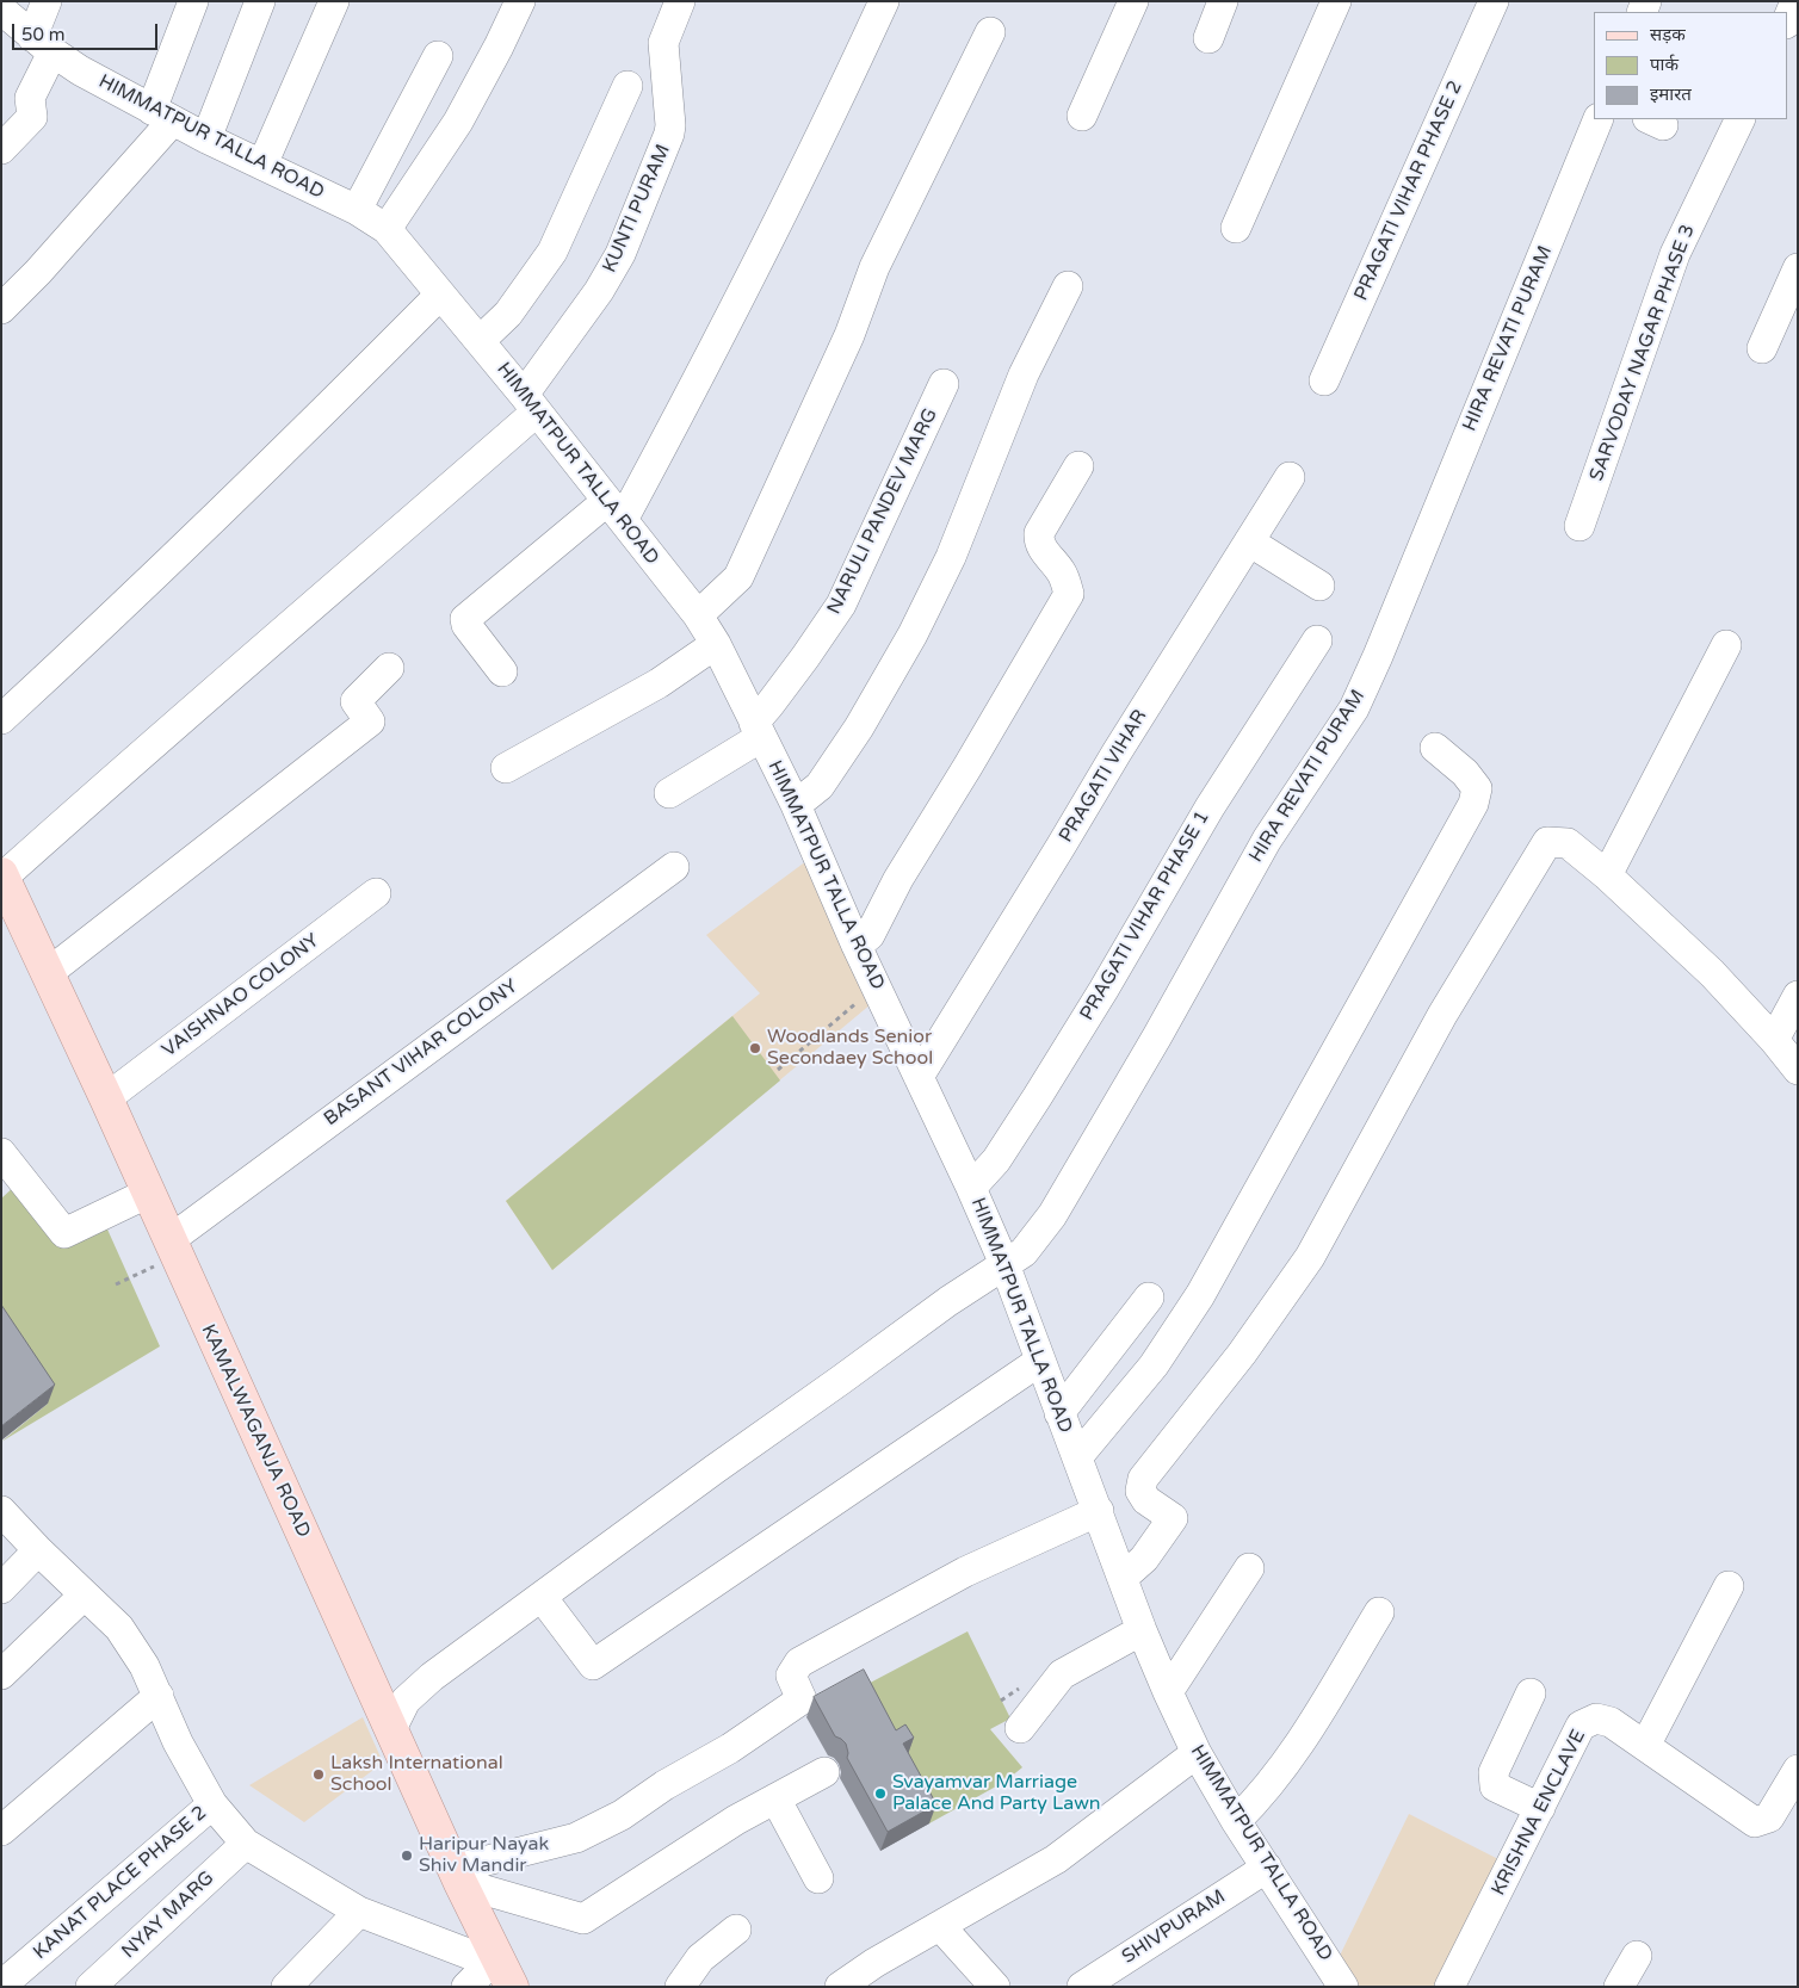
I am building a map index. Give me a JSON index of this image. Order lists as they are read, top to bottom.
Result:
{
  "streets": {
    "main road": ["KAMALWAGANJA ROAD"],
    "street": [
      "HIMMATPUR TALLA ROAD",
      "PRAGATI VIHAR PHASE 2",
      "KUNTI PURAM",
      "HIRA REVATI PURAM",
      "SARVODAY NAGAR PHASE 3",
      "NARULI PANDEV MARG",
      "PRAGATI VIHAR",
      "PRAGATI VIHAR PHASE 1",
      "VAISHNAO COLONY",
      "BASANT VIHAR COLONY",
      "KRISHNA ENCLAVE",
      "KANAT PLACE PHASE 2",
      "NYAY MARG",
      "SHIVPURAM"
    ]
  },
  "crossings": [
    ["HIMMATPUR TALLA ROAD", "KUNTI PURAM"],
    ["HIMMATPUR TALLA ROAD", "HIRA REVATI PURAM"],
    ["HIMMATPUR TALLA ROAD", "NARULI PANDEV MARG"],
    ["HIMMATPUR TALLA ROAD", "PRAGATI VIHAR"],
    ["HIMMATPUR TALLA ROAD", "PRAGATI VIHAR PHASE 1"],
    ["HIMMATPUR TALLA ROAD", "SHIVPURAM"],
    ["KUNTI PURAM", "KAMALWAGANJA ROAD"],
    ["HIRA REVATI PURAM", "KAMALWAGANJA ROAD"],
    ["VAISHNAO COLONY", "KAMALWAGANJA ROAD"],
    ["BASANT VIHAR COLONY", "KAMALWAGANJA ROAD"]
  ],
  "places": [
    "Woodlands Senior Secondaey School",
    "Laksh International School",
    "Svayamvar Marriage Palace And Party Lawn",
    "Haripur Nayak Shiv Mandir"
  ],
  "legend": ["सड़क", "पार्क", "इमारत"],
  "scale_bar": "50 m"
}
